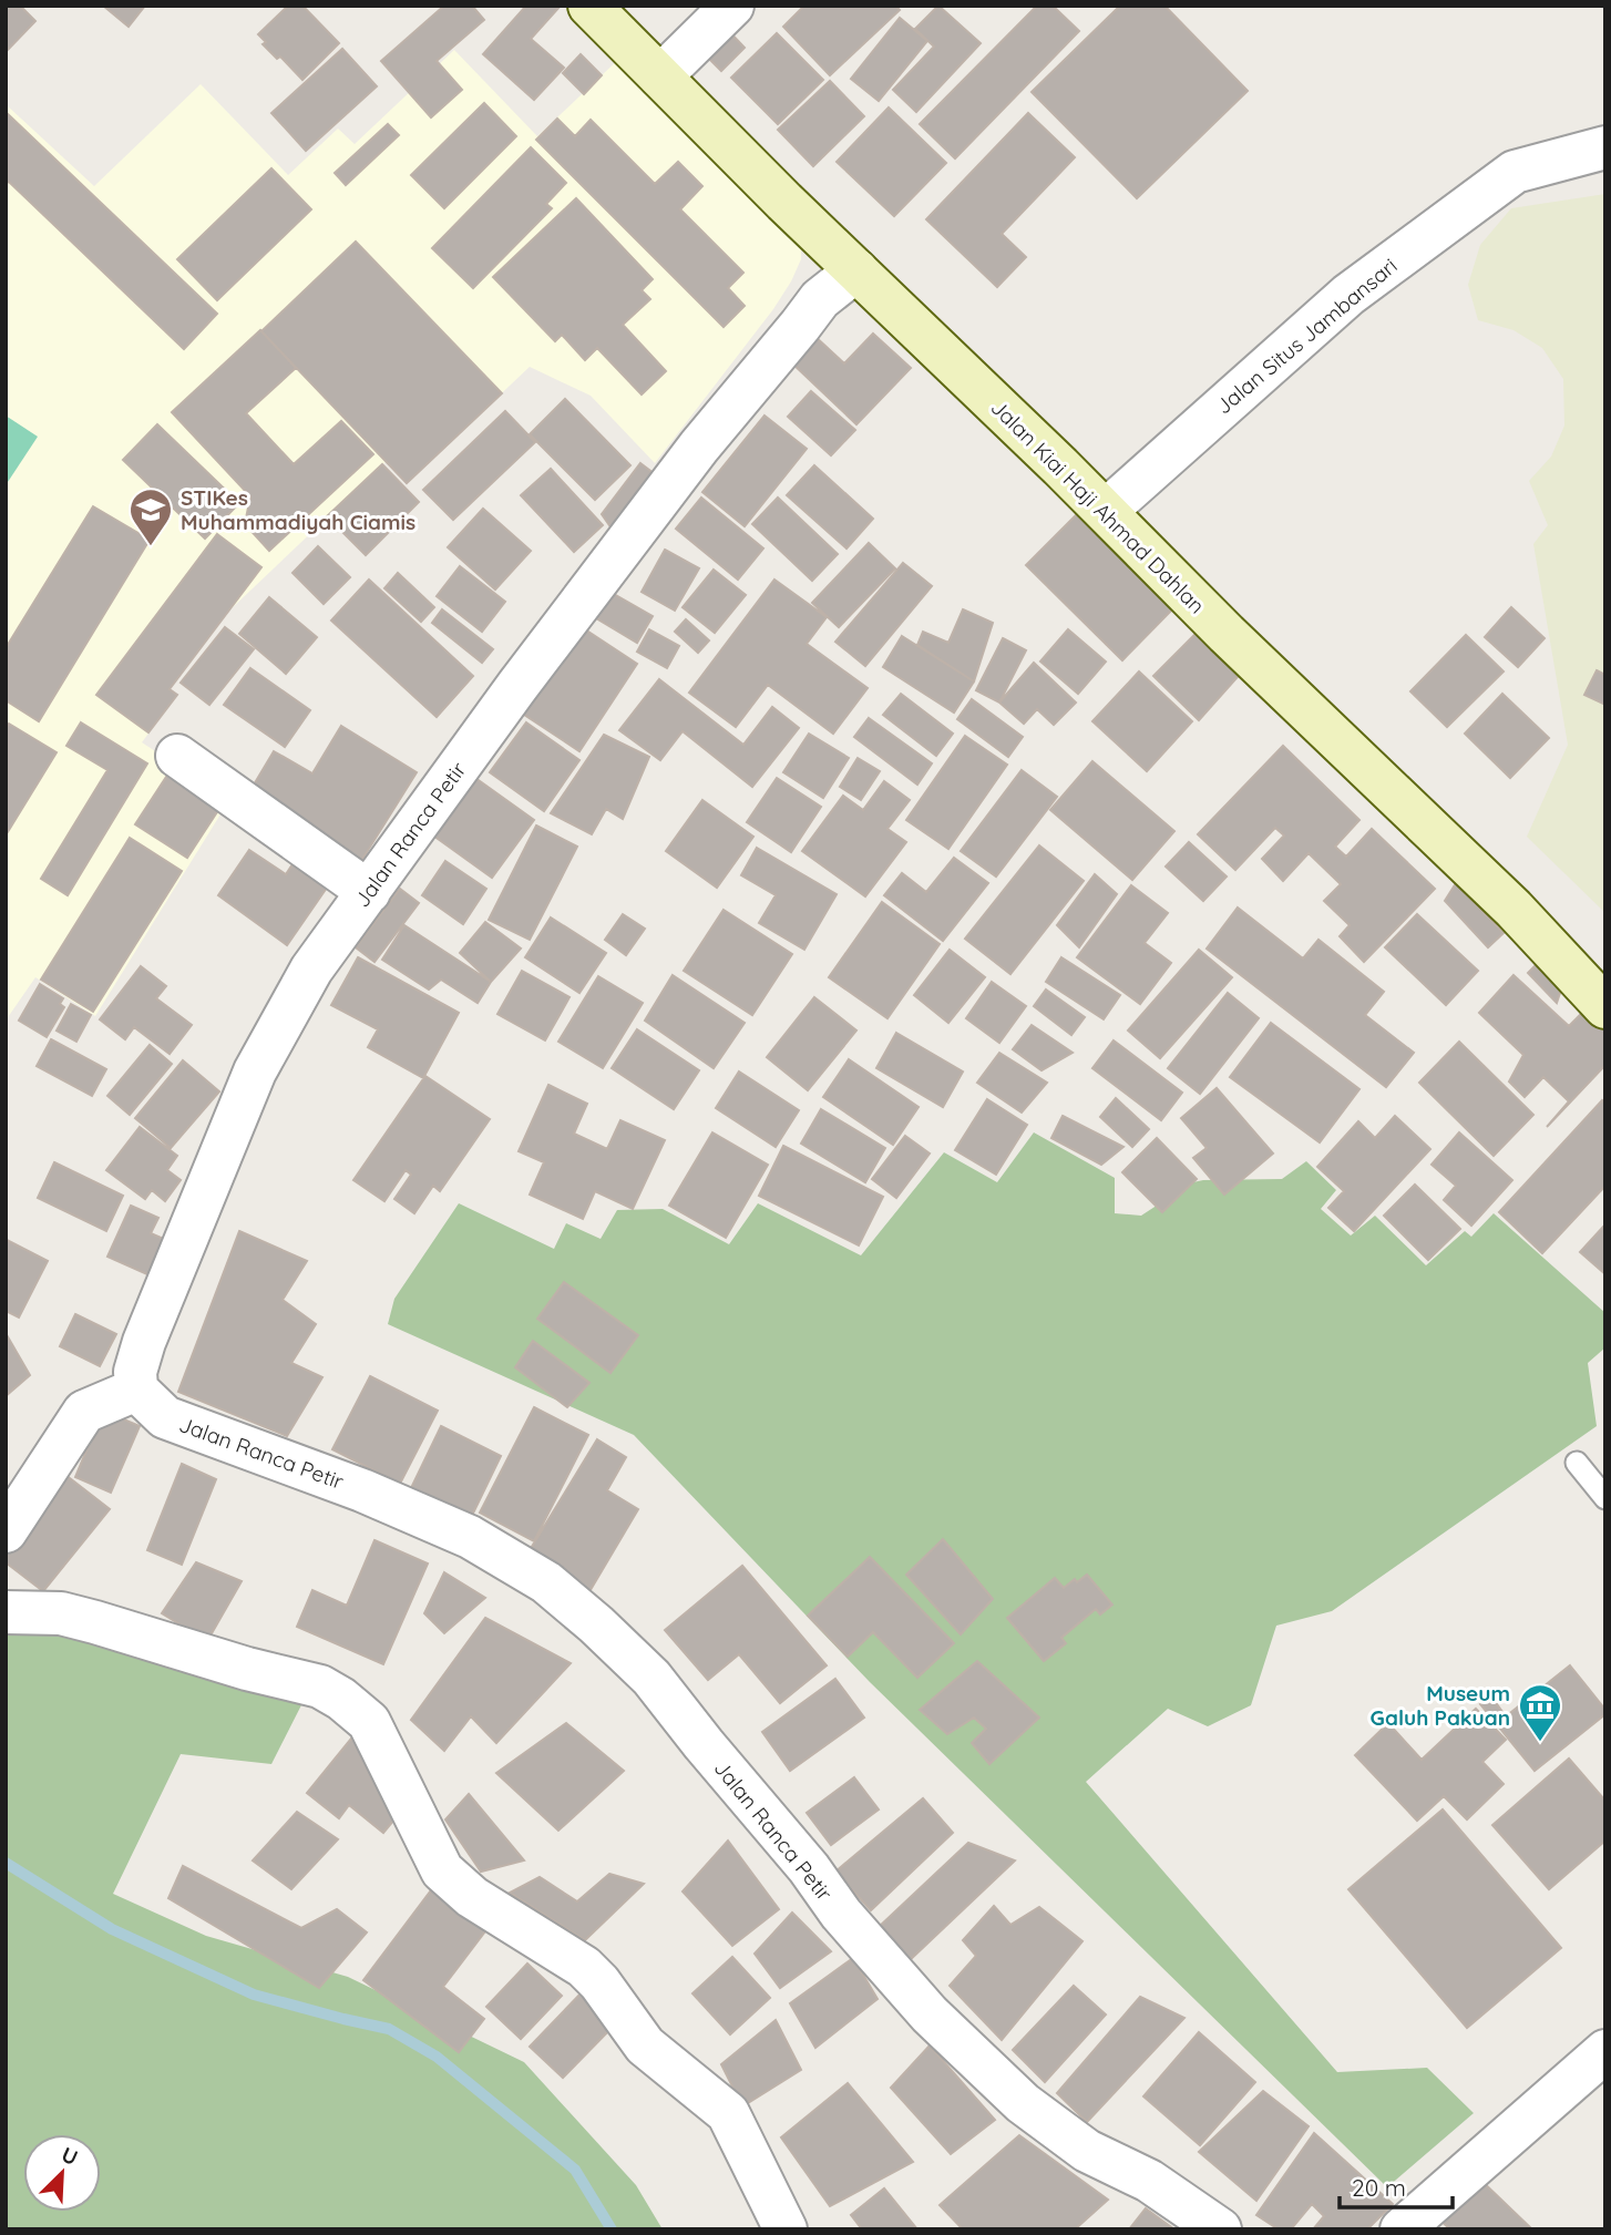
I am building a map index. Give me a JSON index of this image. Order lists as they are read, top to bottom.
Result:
{
  "streets": {
    "main road": ["Jalan Kiai Haji Ahmad Dahlan"],
    "street": ["Jalan Situs Jambansari", "Jalan Ranca Petir"]
  },
  "crossings": [
    ["Jalan Situs Jambansari", "Jalan Kiai Haji Ahmad Dahlan"],
    ["Jalan Kiai Haji Ahmad Dahlan", "Jalan Ranca Petir"]
  ],
  "places": {
    "school or university": ["STIKes Muhammadiyah Ciamis"],
    "museum": ["Museum Galuh Pakuan"]
  },
  "scale_bar": "20 m",
  "north": "top right"
}
